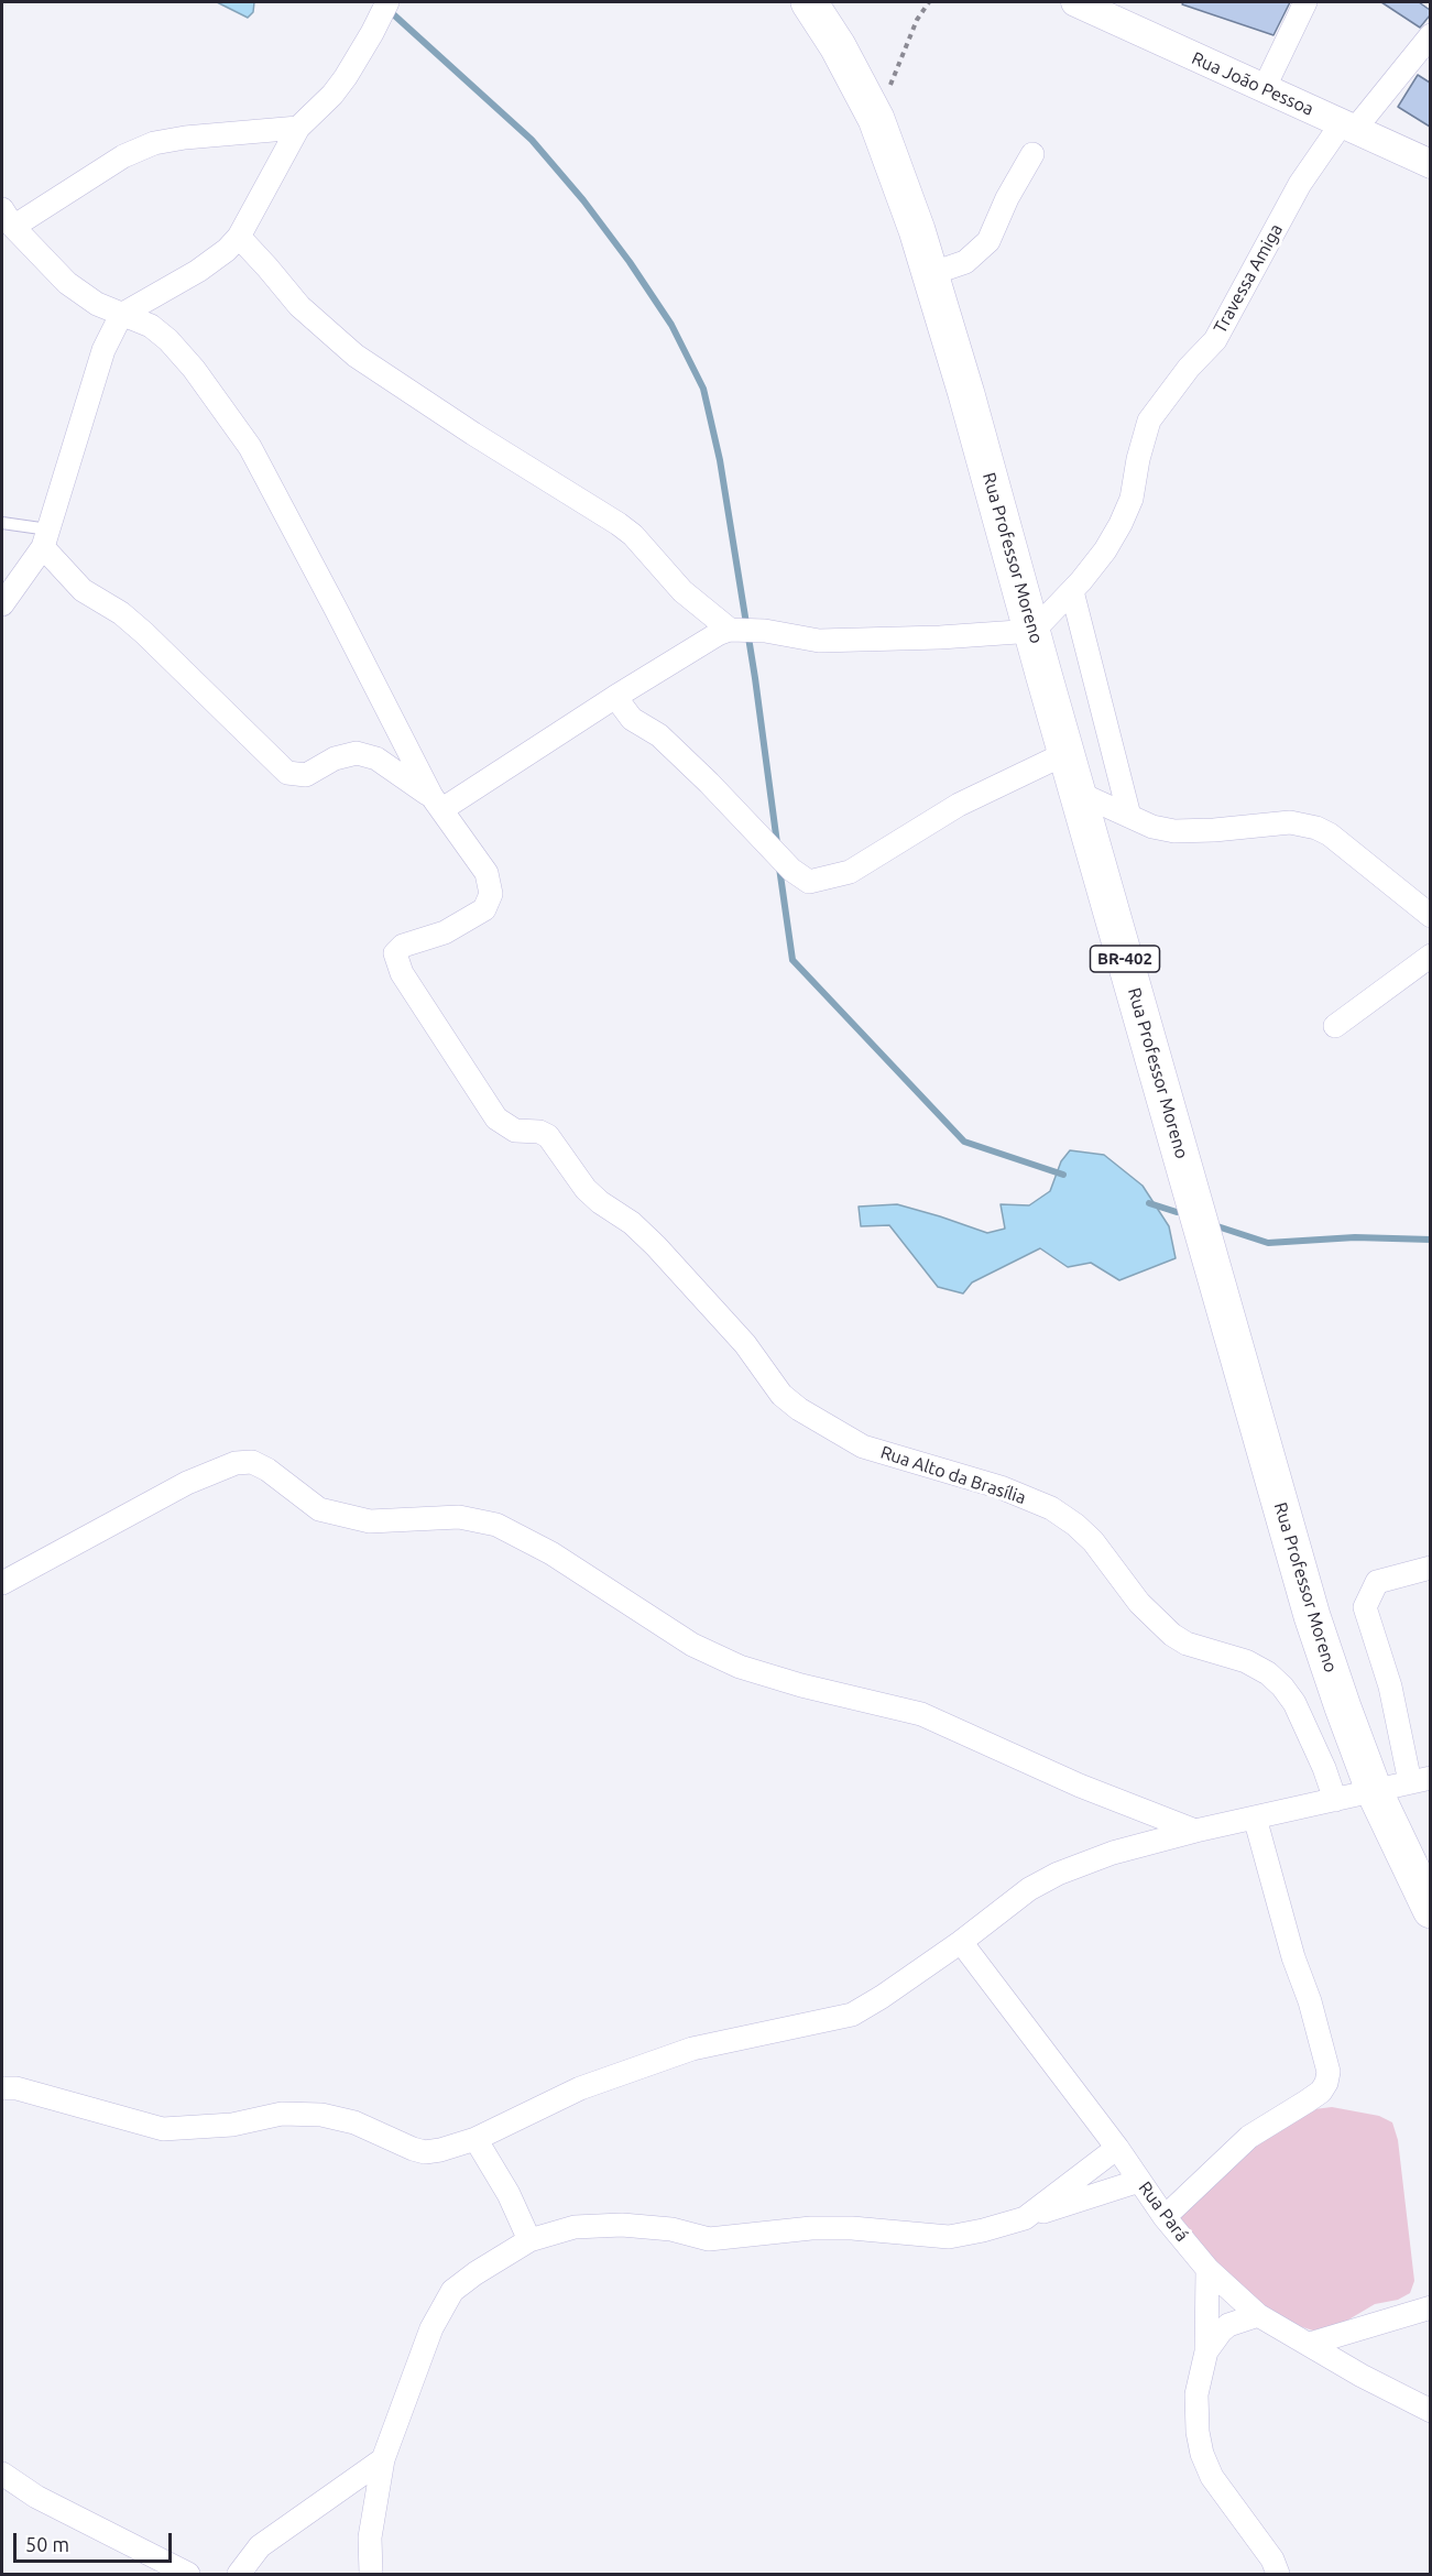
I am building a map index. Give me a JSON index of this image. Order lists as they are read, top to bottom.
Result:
{
  "streets": {
    "highway": ["Rua Professor Moreno", "BR-402"],
    "street": [
      "Rua João Pessoa",
      "Travessa Amiga",
      "Rua Alto da Brasília",
      "Rua Pará"
    ]
  },
  "crossings": [
    ["Rua João Pessoa", "Travessa Amiga"],
    ["Travessa Amiga", "Rua Professor Moreno"]
  ],
  "scale_bar": "50 m"
}
